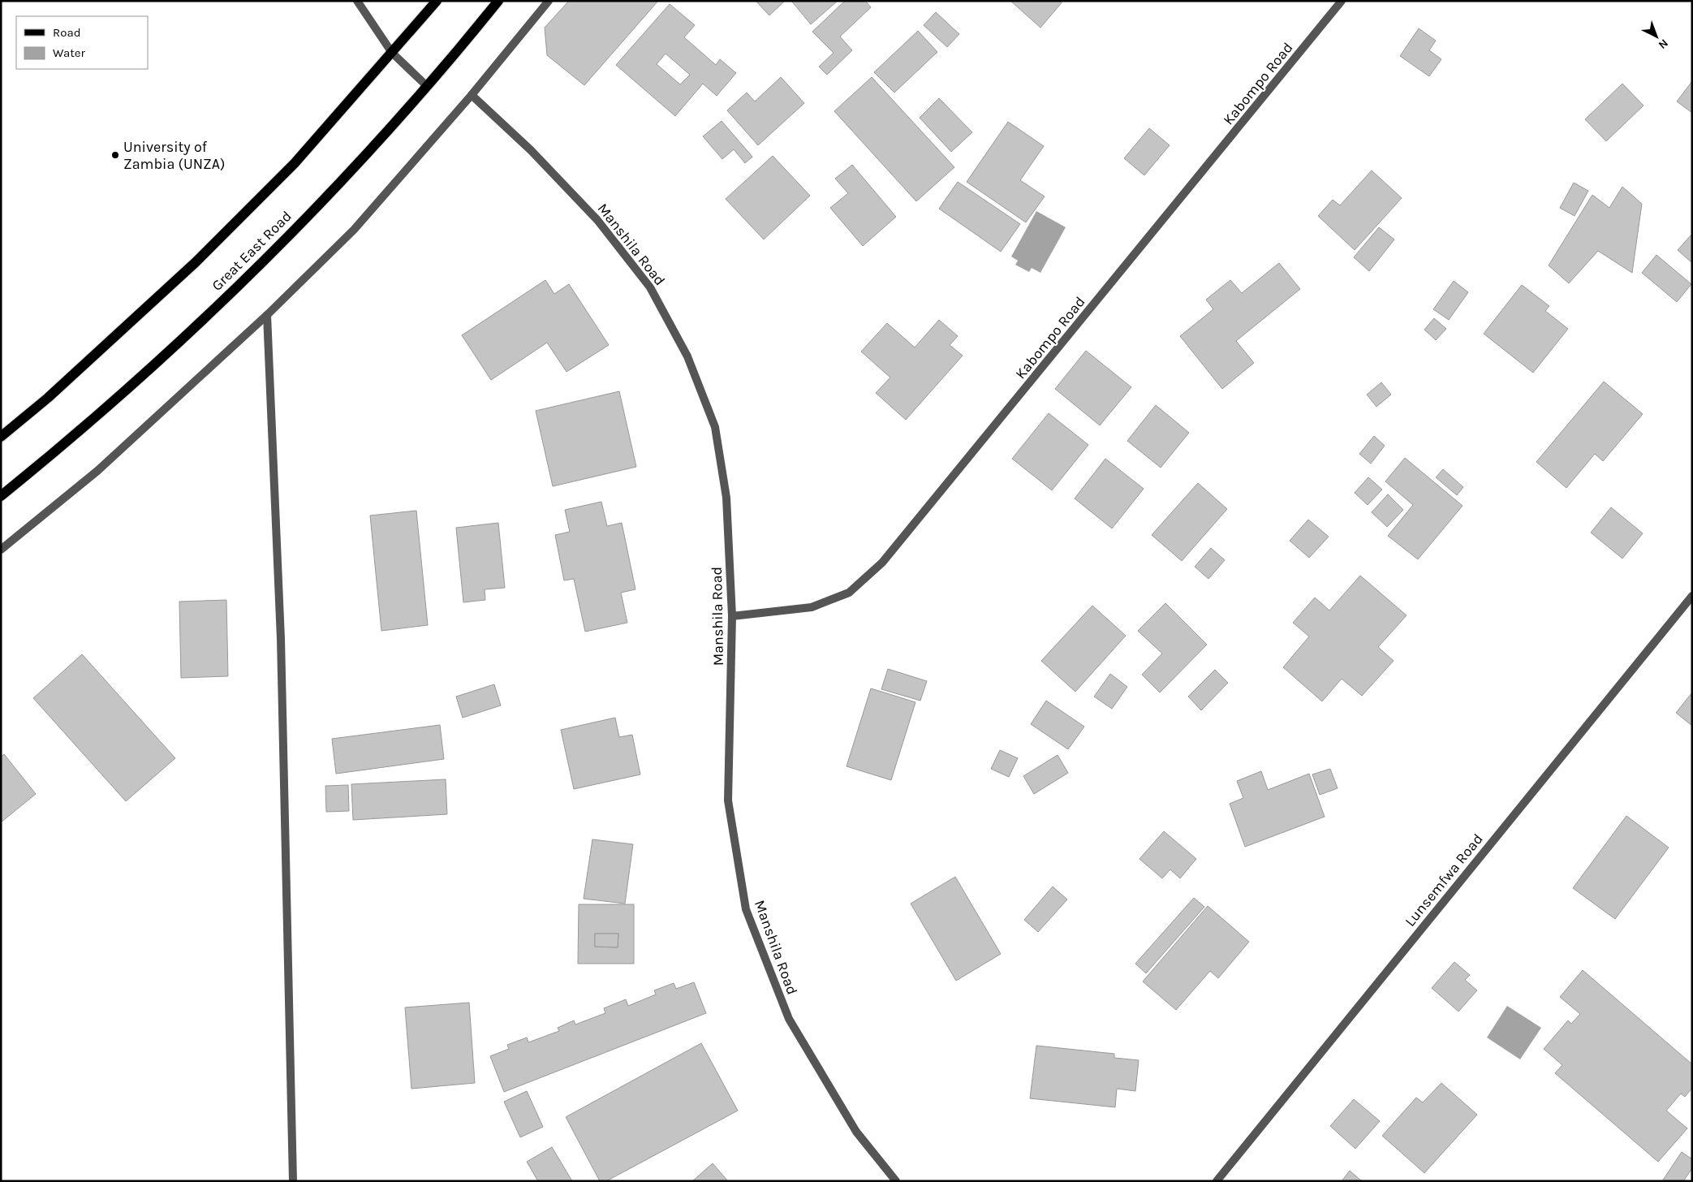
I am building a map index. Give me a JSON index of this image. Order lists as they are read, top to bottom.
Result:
{
  "streets": {
    "main road": ["Great East Road"],
    "street": ["Kabompo Road", "Manshila Road", "Lunsemfwa Road"]
  },
  "crossings": [
    ["Kabompo Road", "Manshila Road"]
  ],
  "places": ["University of Zambia (UNZA)"],
  "legend": ["Road", "Water"],
  "north": "bottom right"
}
